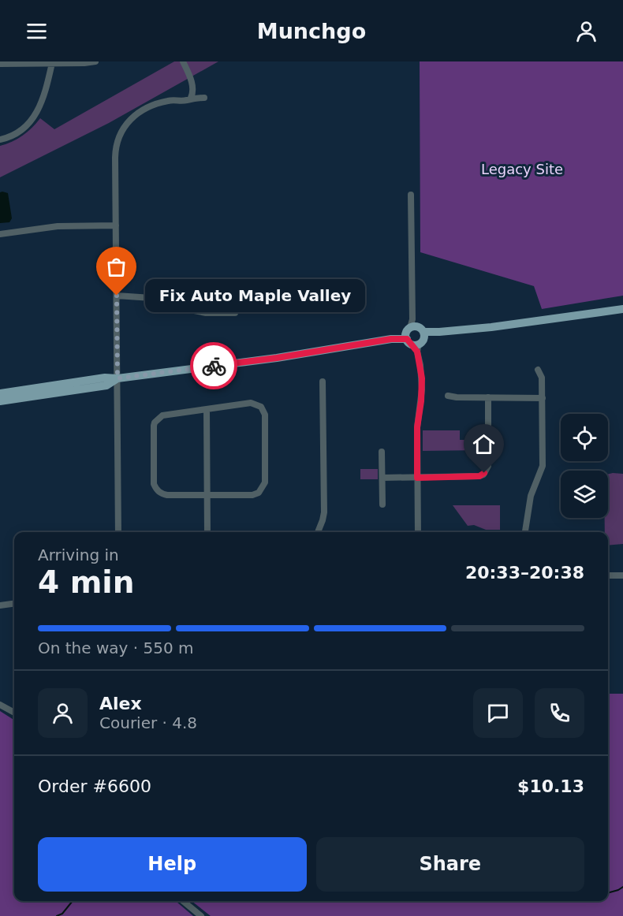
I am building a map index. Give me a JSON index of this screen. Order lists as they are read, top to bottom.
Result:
{
  "parks": ["Legacy Site"],
  "places": ["Fix Auto Maple Valley"],
  "page": {
    "header": "Munchgo",
    "bubble": "Fix Auto Maple Valley",
    "heading": ["4 min", "Arriving in", "20:33–20:38"],
    "panel": [
      "Alex",
      "Courier · 4.8",
      "Order #6600",
      "$10.13"
    ],
    "bar": "On the way · 550 m",
    "buttons": ["Help", "Share"]
  }
}
